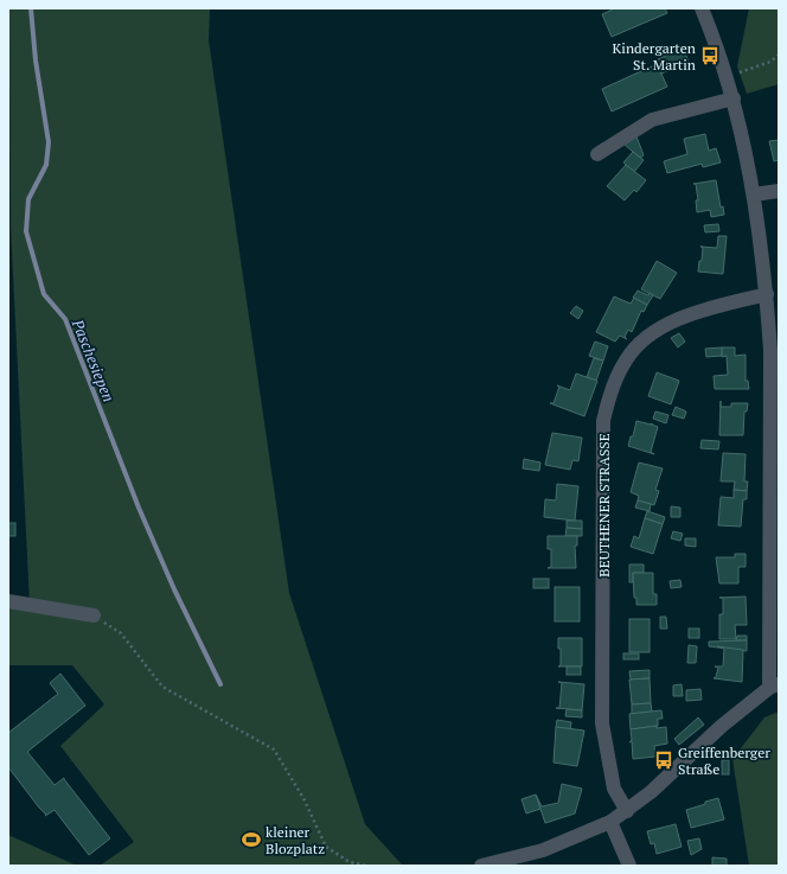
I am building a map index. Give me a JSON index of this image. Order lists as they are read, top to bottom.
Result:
{
  "streets": {
    "street": ["BEUTHENER STRASSE"]
  },
  "water": ["Paschesiepen"],
  "places": {
    "bus stop": ["Kindergarten St. Martin", "Greiffenberger Straße"],
    "sports": ["kleiner Blozplatz"]
  }
}
